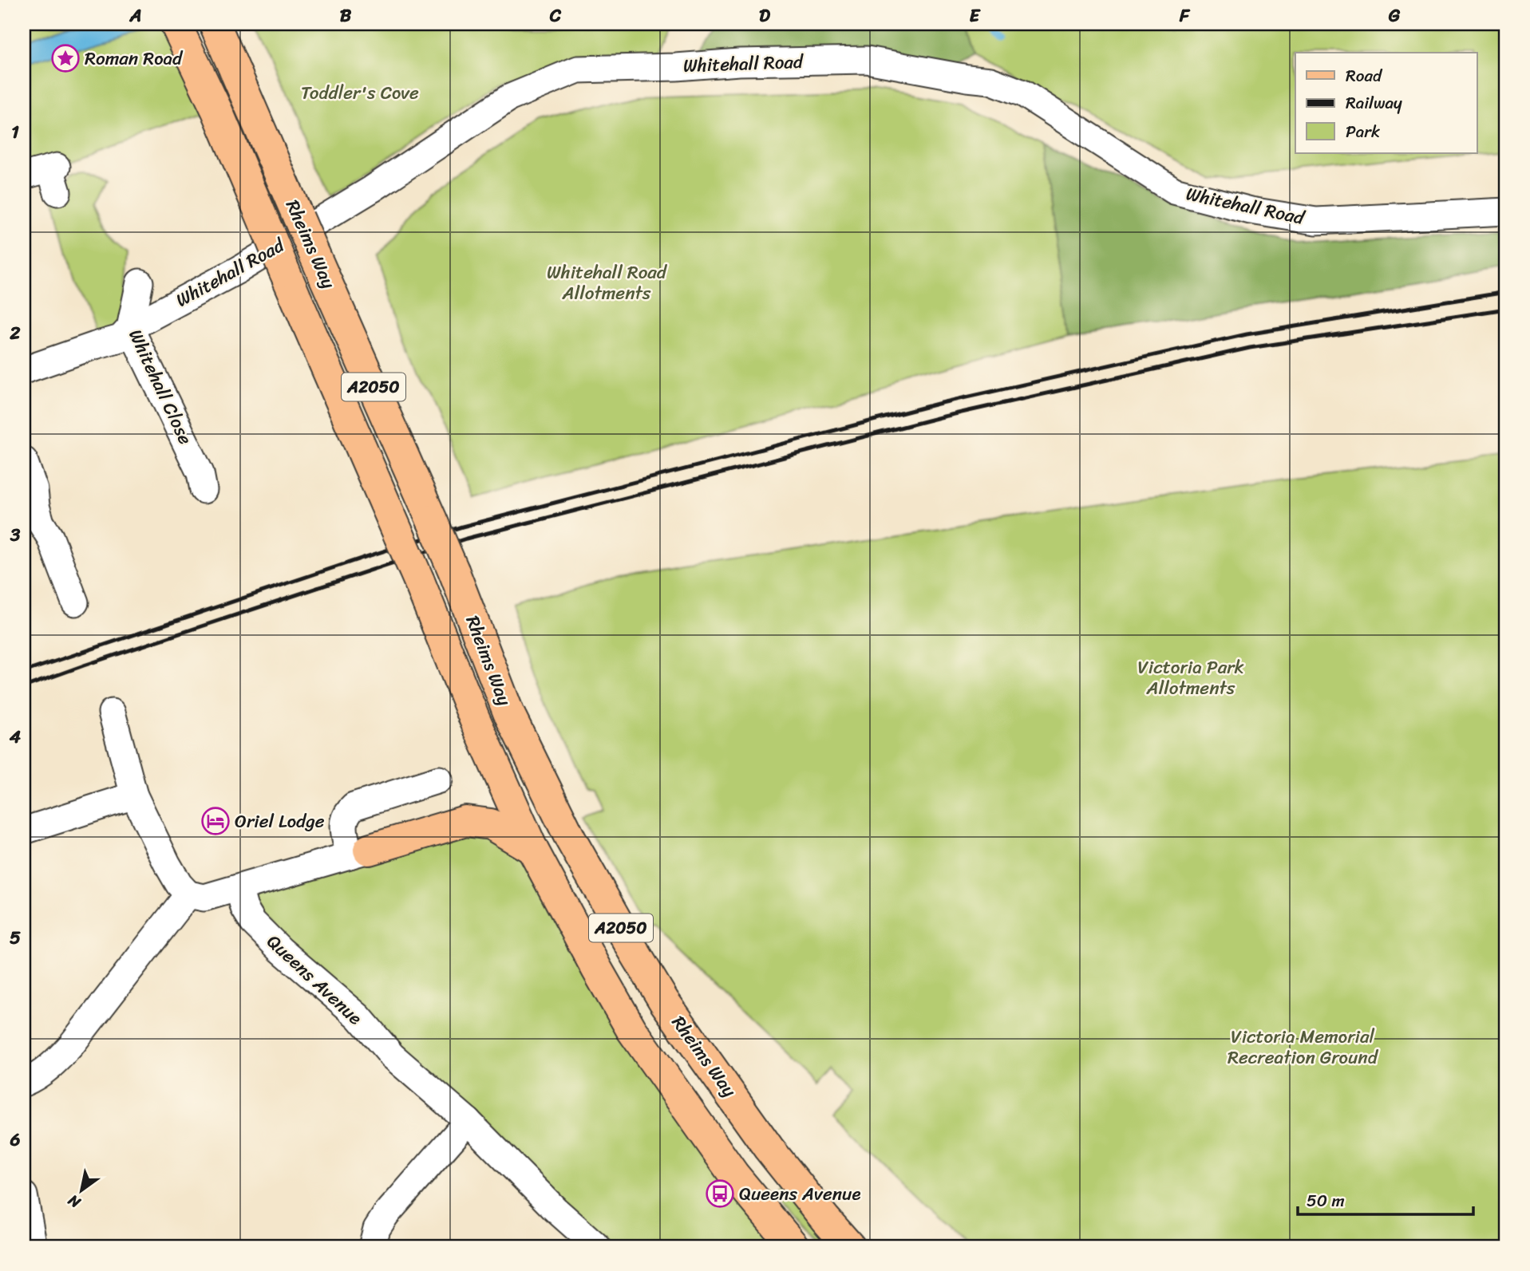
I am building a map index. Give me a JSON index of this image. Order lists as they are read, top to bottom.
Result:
{
  "streets": {
    "main road": ["Rheims Way", "A2050"],
    "street": ["Whitehall Road", "Whitehall Close", "Queens Avenue"]
  },
  "crossings": [
    ["Whitehall Road", "Whitehall Close"]
  ],
  "parks": [
    "Toddler's Cove",
    "Whitehall Road Allotments",
    "Victoria Park Allotments",
    "Victoria Memorial Recreation Ground"
  ],
  "places": {
    "place": ["Roman Road"],
    "hotel": ["Oriel Lodge"],
    "bus stop": ["Queens Avenue"]
  },
  "legend": ["Road", "Railway", "Park"],
  "scale_bar": "50 m",
  "north": "bottom left",
  "grid": {
    "columns": [
      "A",
      "B",
      "C",
      "D",
      "E",
      "F",
      "G"
    ],
    "rows": [
      "1",
      "2",
      "3",
      "4",
      "5",
      "6"
    ]
  }
}
